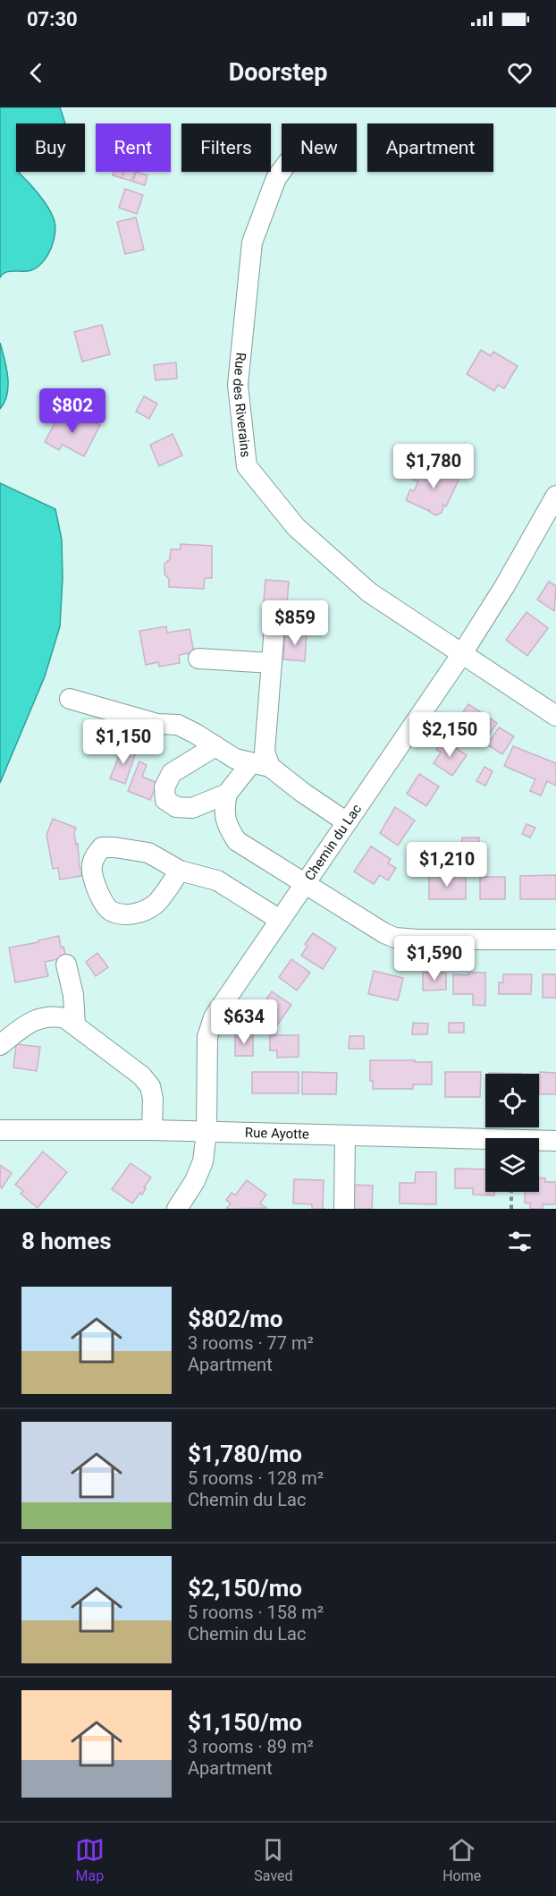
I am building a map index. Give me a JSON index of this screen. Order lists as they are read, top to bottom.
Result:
{
  "streets": {
    "street": ["Rue des Riverains", "Chemin du Lac", "Rue Ayotte"]
  },
  "crossings": [
    ["Rue des Riverains", "Chemin du Lac"],
    ["Chemin du Lac", "Rue Ayotte"]
  ],
  "page": {
    "status": "07:30",
    "header": "Doorstep",
    "chip": [
      "Buy",
      "Rent",
      "Filters",
      "New",
      "Apartment"
    ],
    "price": [
      "$802",
      "$1,780",
      "$859",
      "$2,150",
      "$1,150",
      "$1,210",
      "$1,590",
      "$634"
    ],
    "heading": "8 homes",
    "list": [
      {
        "name": "$802/mo",
        "note": "3 rooms · 77 m² · Apartment"
      },
      {
        "name": "$1,780/mo",
        "note": "5 rooms · 128 m² · Chemin du Lac"
      },
      {
        "name": "$2,150/mo",
        "note": "5 rooms · 158 m² · Chemin du Lac"
      },
      {
        "name": "$1,150/mo",
        "note": "3 rooms · 89 m² · Apartment"
      }
    ],
    "tabs": ["Map", "Saved", "Home"]
  }
}
